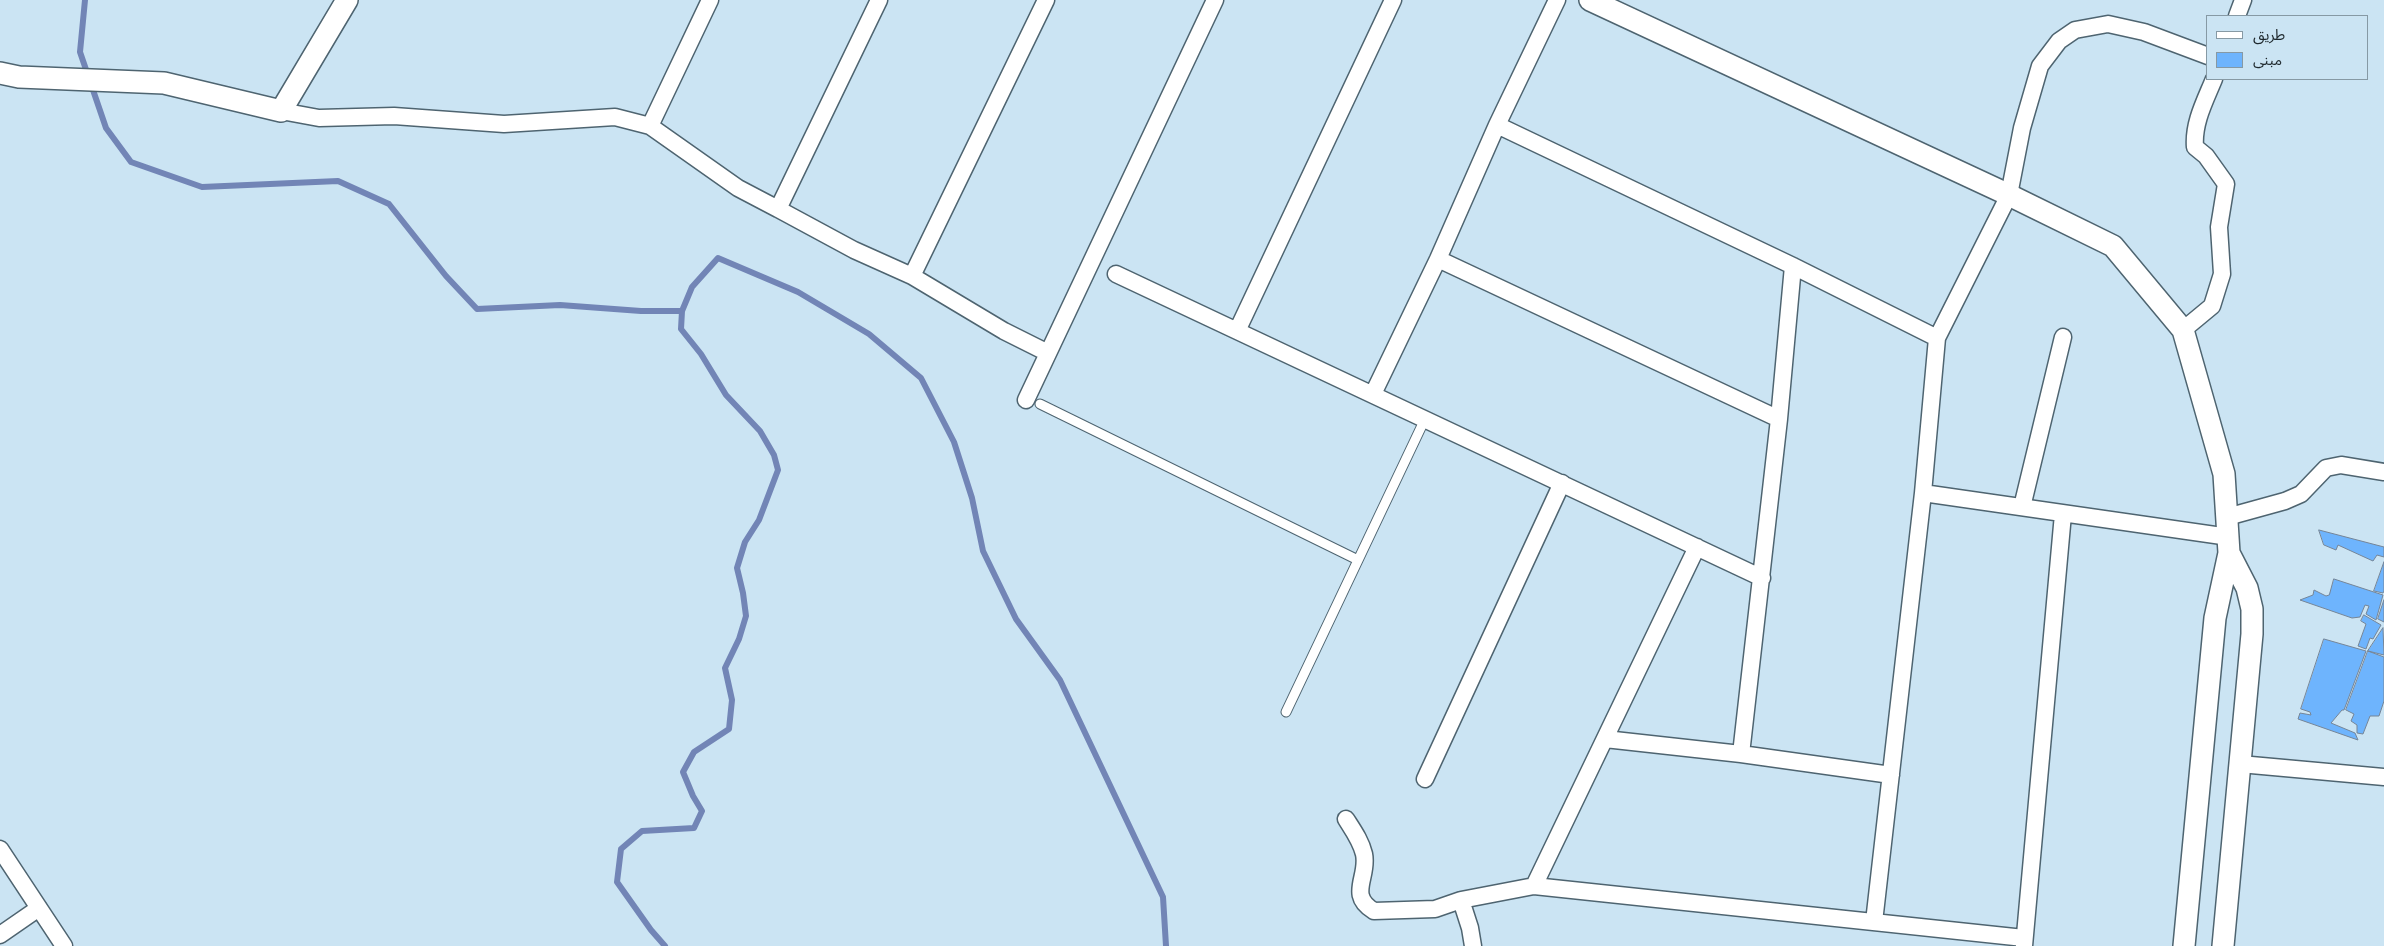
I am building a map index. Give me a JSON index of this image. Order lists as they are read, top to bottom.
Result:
{
  "legend": ["طريق", "مبنى"]
}
